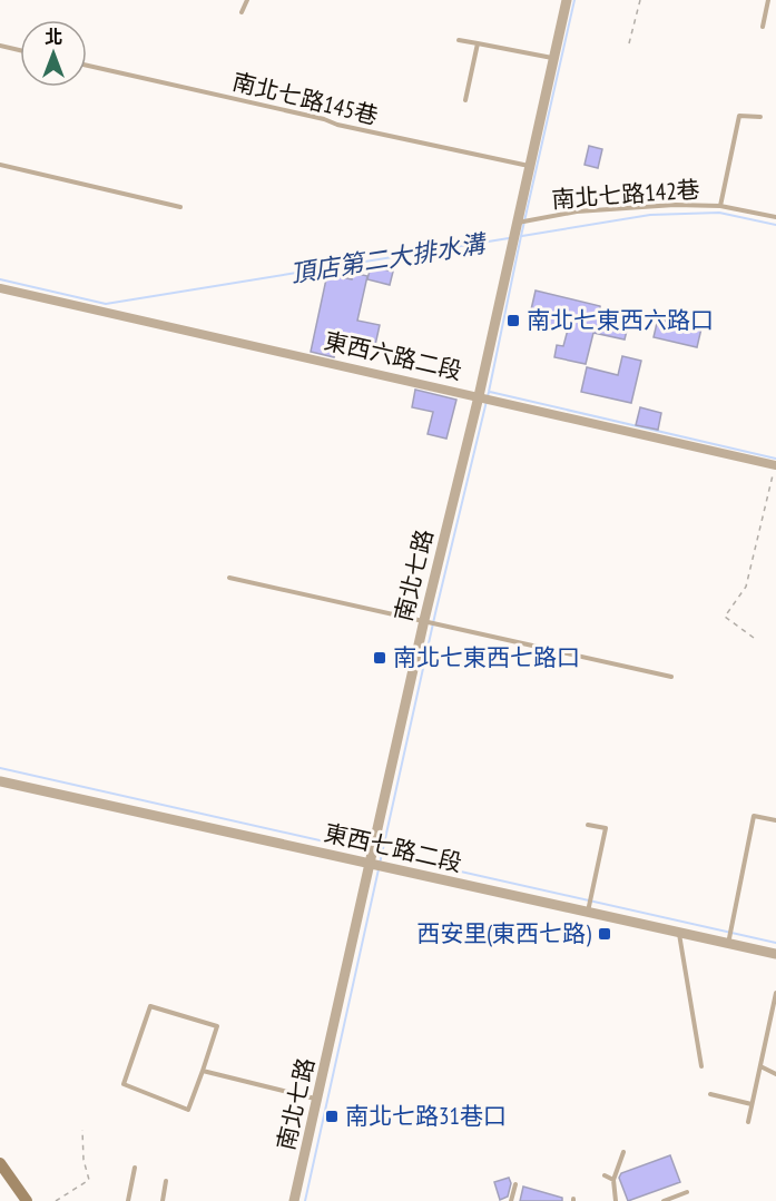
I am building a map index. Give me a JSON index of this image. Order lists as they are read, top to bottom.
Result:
{
  "streets": {
    "street": ["東西六路二段", "南北七路", "東西七路二段"],
    "lane": ["南北七路145巷", "南北七路142巷"]
  },
  "crossings": [
    ["南北七路145巷", "南北七路"],
    ["南北七路142巷", "南北七路"],
    ["東西六路二段", "南北七路"],
    ["南北七路", "東西七路二段"]
  ],
  "water": ["頂店第二大排水溝"],
  "places": {
    "transit": [
      "南北七東西六路口",
      "南北七東西七路口",
      "西安里(東西七路)",
      "南北七路31巷口"
    ]
  },
  "north": "top"
}
